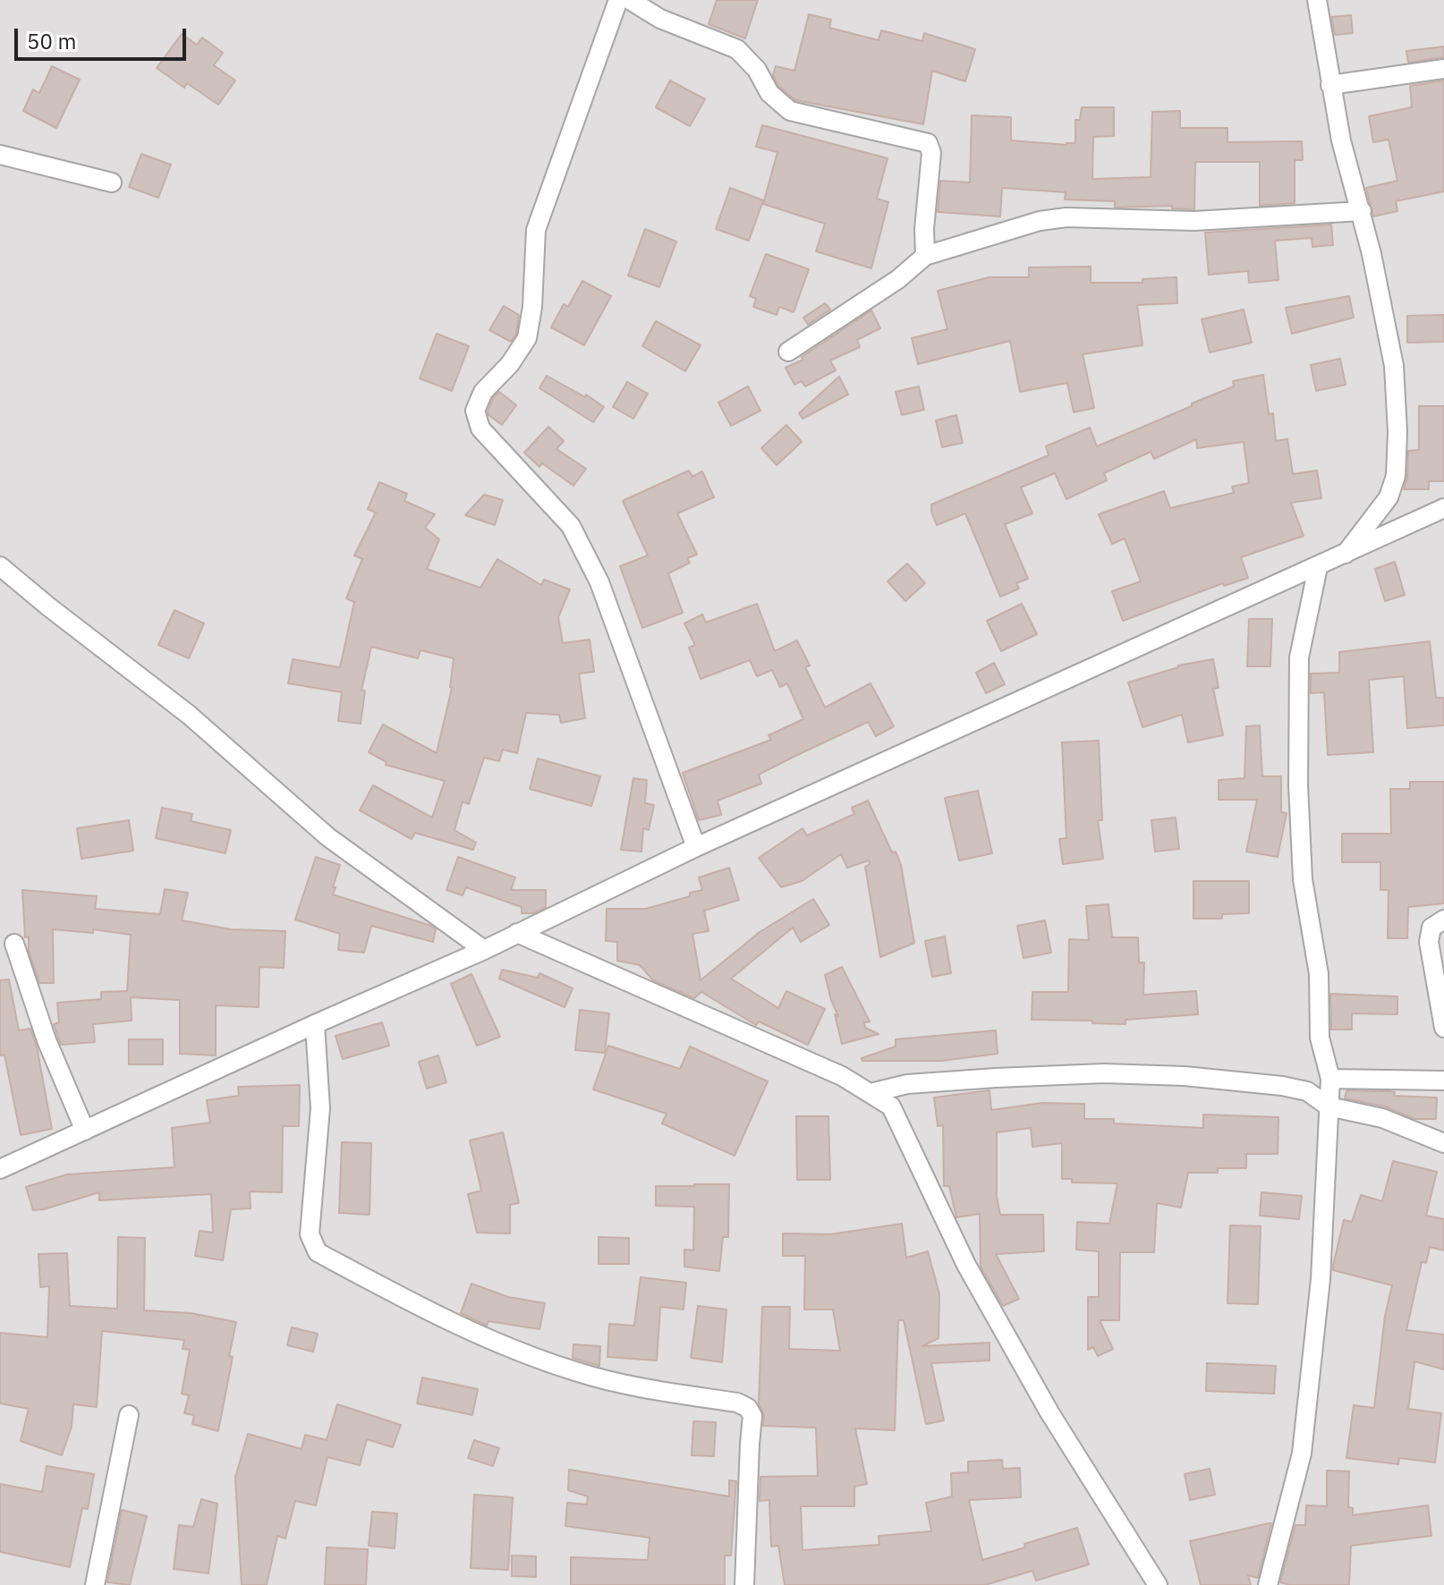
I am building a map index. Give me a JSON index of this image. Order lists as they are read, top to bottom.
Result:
{
  "scale_bar": "50 m"
}
